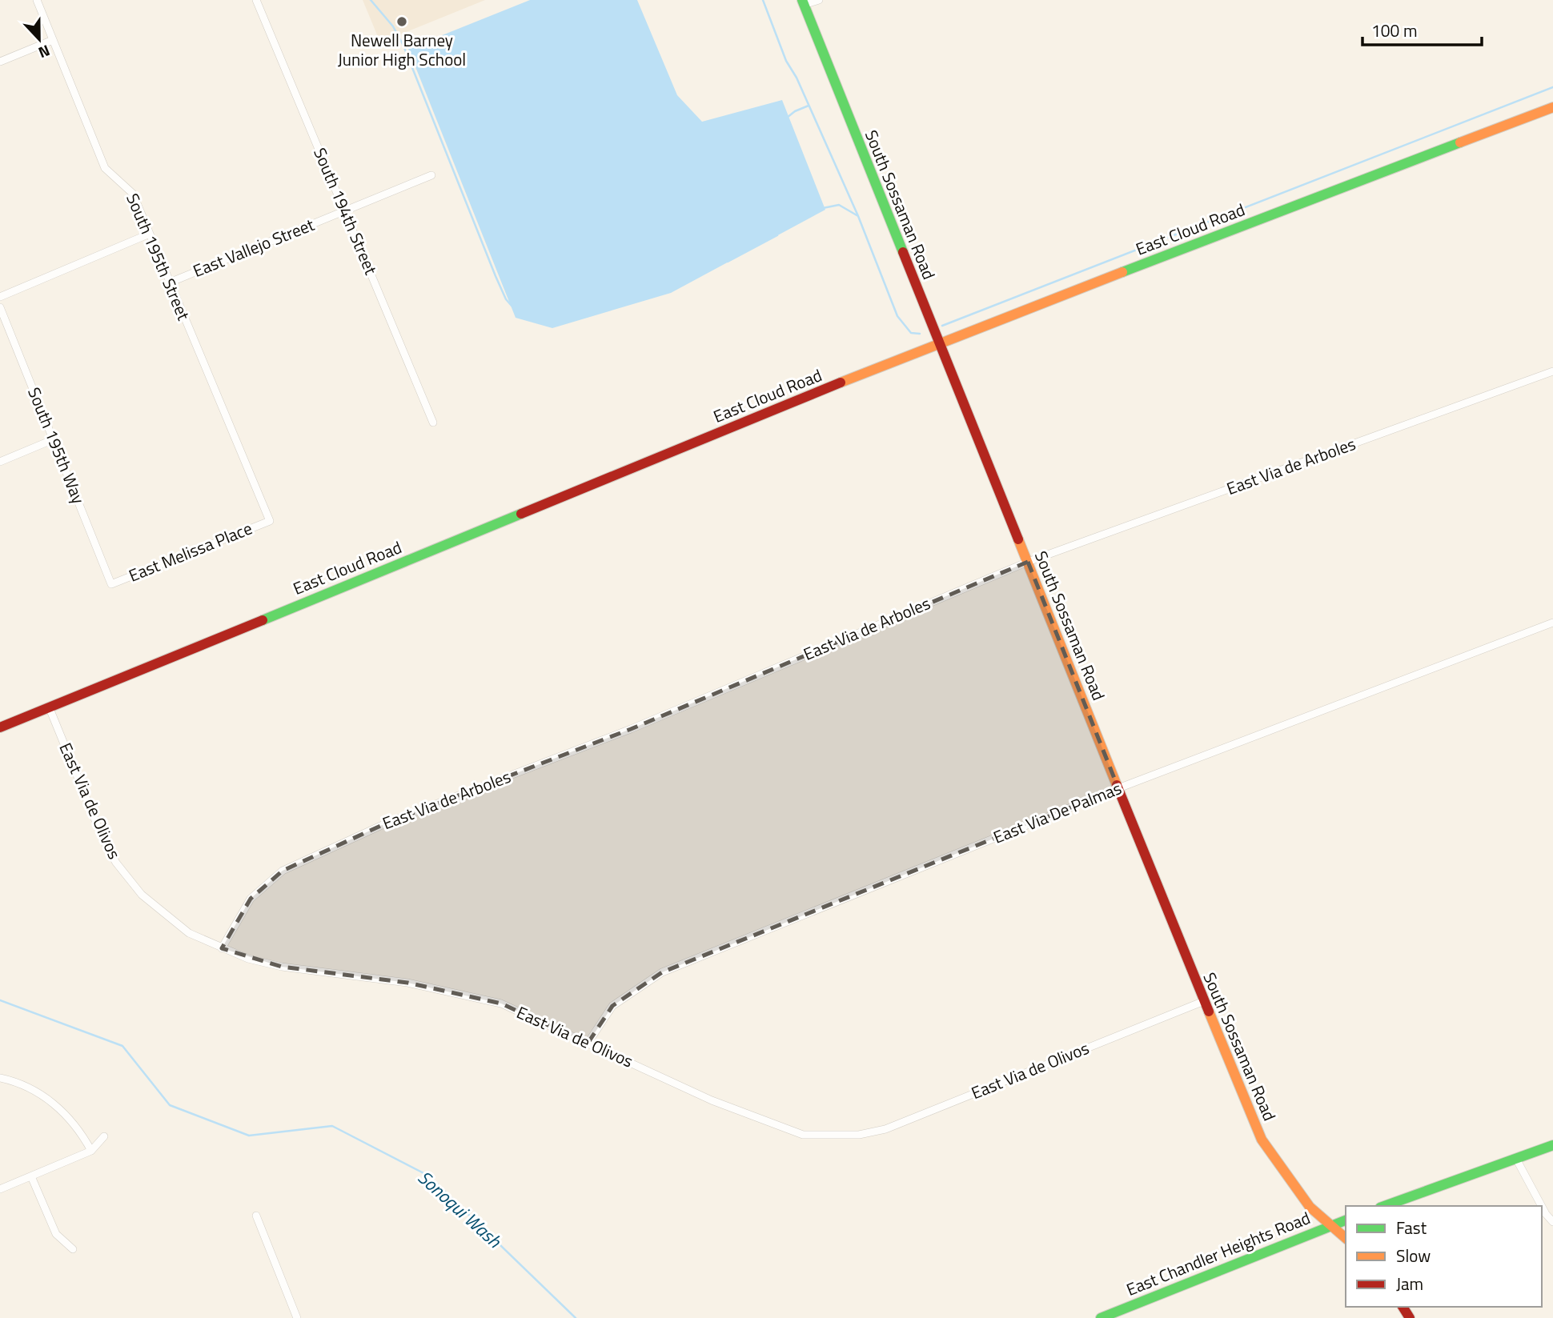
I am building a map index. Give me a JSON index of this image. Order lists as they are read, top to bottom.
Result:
{
  "streets": {
    "main road": ["South Sossaman Road", "East Cloud Road", "East Chandler Heights Road"],
    "street": [
      "South 194th Street",
      "East Vallejo Street",
      "South 195th Street",
      "South 195th Way",
      "East Via de Arboles",
      "East Melissa Place",
      "East Via de Olivos",
      "East Via De Palmas"
    ]
  },
  "crossings": [
    ["South Sossaman Road", "East Cloud Road"],
    ["South Sossaman Road", "East Via de Arboles"],
    ["South Sossaman Road", "East Via de Olivos"],
    ["South Sossaman Road", "East Via De Palmas"],
    ["South Sossaman Road", "East Chandler Heights Road"],
    ["South 194th Street", "East Vallejo Street"],
    ["East Cloud Road", "East Via de Olivos"],
    ["East Vallejo Street", "South 195th Street"],
    ["South 195th Street", "East Melissa Place"],
    ["South 195th Way", "East Melissa Place"],
    ["East Via de Arboles", "East Via de Olivos"],
    ["East Via de Olivos", "East Via De Palmas"]
  ],
  "water": ["Sonoqui Wash"],
  "places": ["Newell Barney Junior High School"],
  "legend": ["Fast", "Slow", "Jam"],
  "scale_bar": "100 m",
  "north": "bottom"
}
